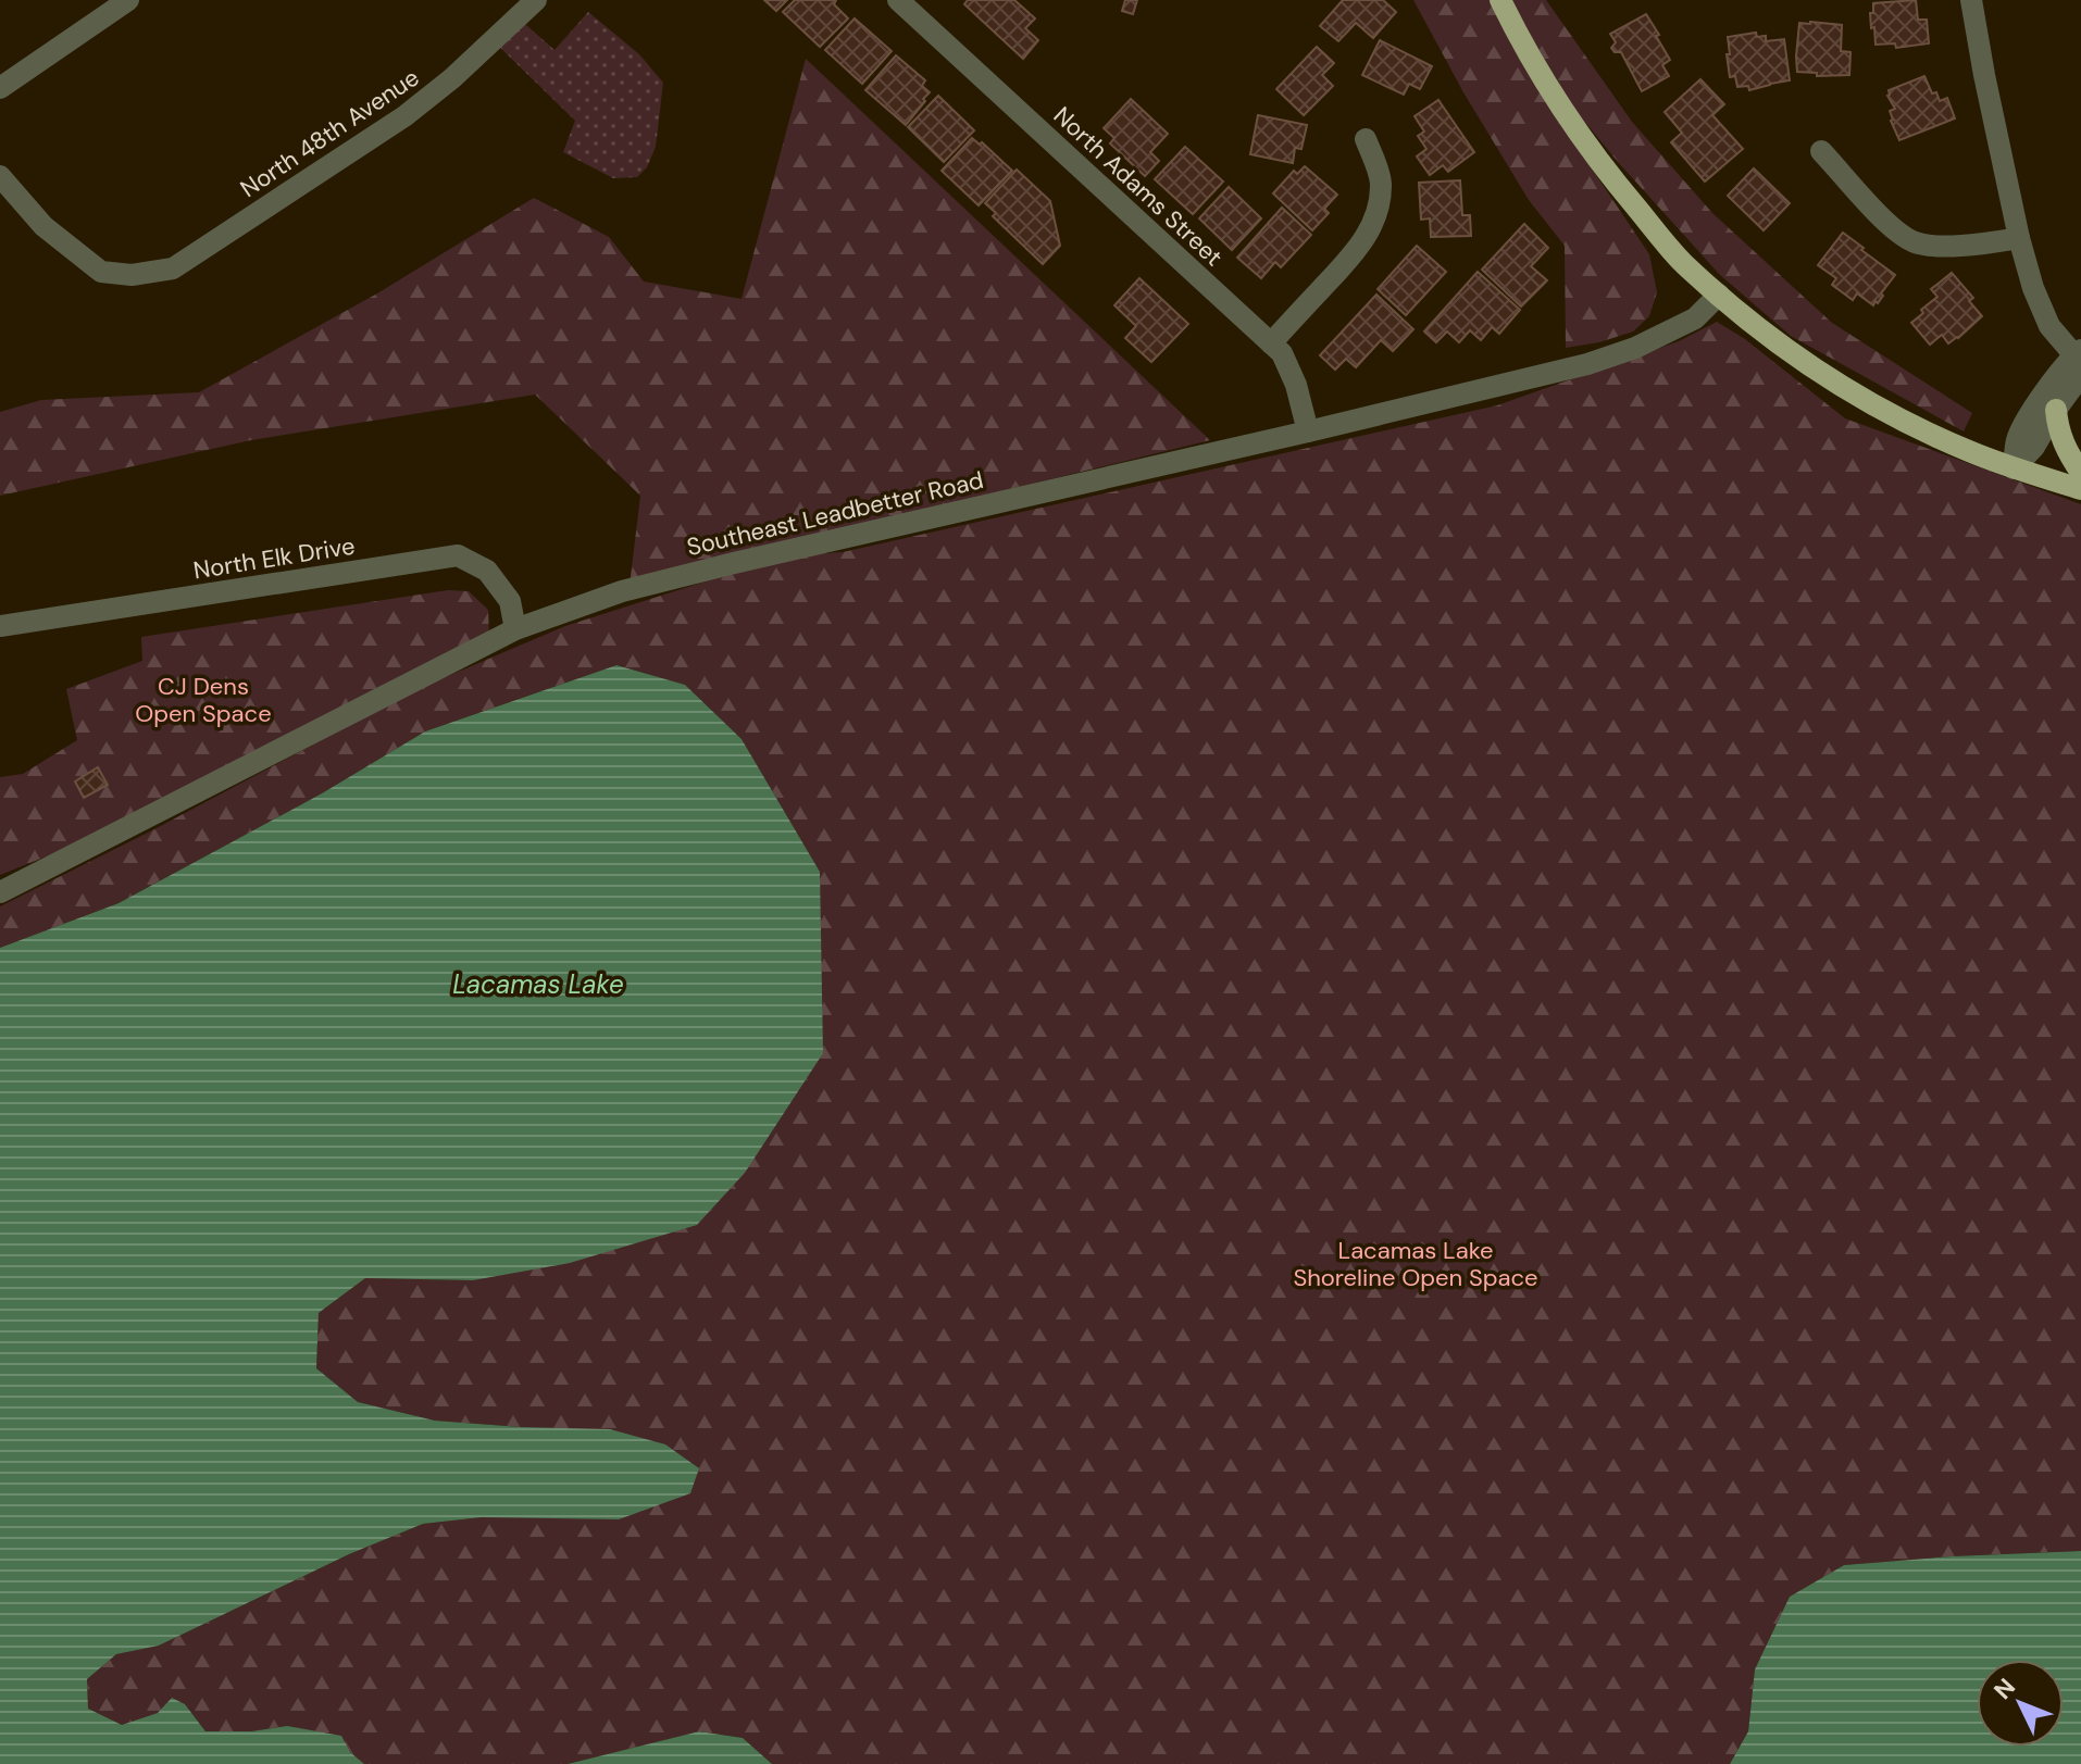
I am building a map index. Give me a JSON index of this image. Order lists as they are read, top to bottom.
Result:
{
  "streets": {
    "street": [
      "North 48th Avenue",
      "North Adams Street",
      "Southeast Leadbetter Road",
      "North Elk Drive"
    ]
  },
  "crossings": [
    ["North Adams Street", "Southeast Leadbetter Road"],
    ["Southeast Leadbetter Road", "North Elk Drive"]
  ],
  "water": ["Lacamas Lake"],
  "parks": ["CJ Dens Open Space", "Lacamas Lake Shoreline Open Space"],
  "north": "top left"
}
